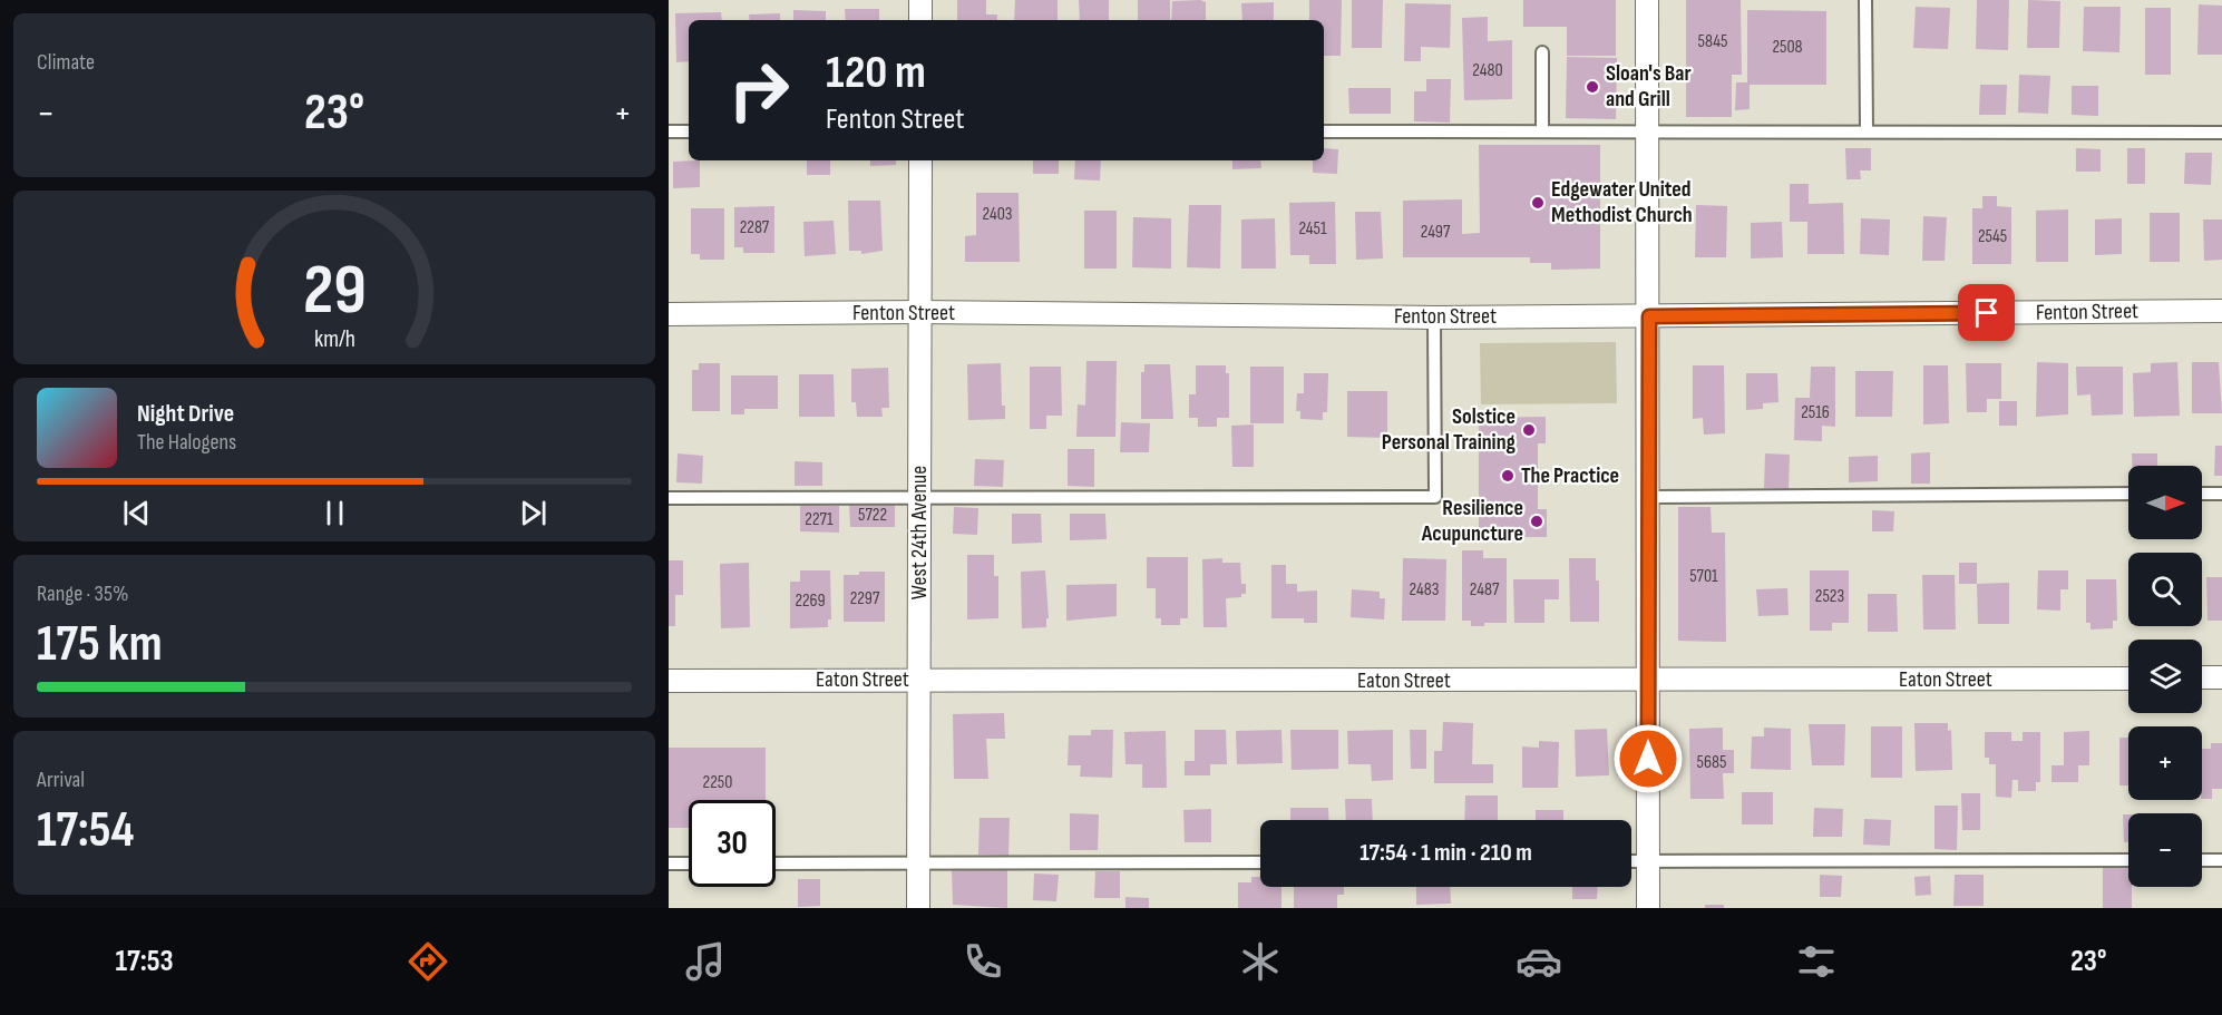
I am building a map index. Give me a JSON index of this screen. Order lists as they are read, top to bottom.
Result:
{
  "streets": {
    "street": ["Fenton Street", "West 24th Avenue", "Eaton Street"]
  },
  "crossings": [
    ["Fenton Street", "West 24th Avenue"],
    ["West 24th Avenue", "Eaton Street"]
  ],
  "places": [
    "Sloan's Bar and Grill",
    "Edgewater United Methodist Church",
    "Solstice Personal Training",
    "The Practice",
    "Resilience Acupuncture"
  ],
  "house_numbers": [
    "5845",
    "2508",
    "2480",
    "2403",
    "2287",
    "2451",
    "2497",
    "2545",
    "2516",
    "5722",
    "2271",
    "5701",
    "2483",
    "2487",
    "2523",
    "2297",
    "2269",
    "5685",
    "2250"
  ],
  "north": "right",
  "page": {
    "tile": [
      "Climate",
      ["Range · 35%", "175 km"],
      ["Arrival", "17:54"]
    ],
    "turn": ["120 m", "Fenton Street"],
    "heat": ["−", "23°", "+"],
    "song": ["Night Drive", "The Halogens"],
    "map_buttons": ["+", "−"],
    "limit": "30",
    "trip": "17:54 · 1 min · 210 m",
    "tabs": ["17:53", "23°"],
    "gauge": ["29", "km/h"]
  }
}
